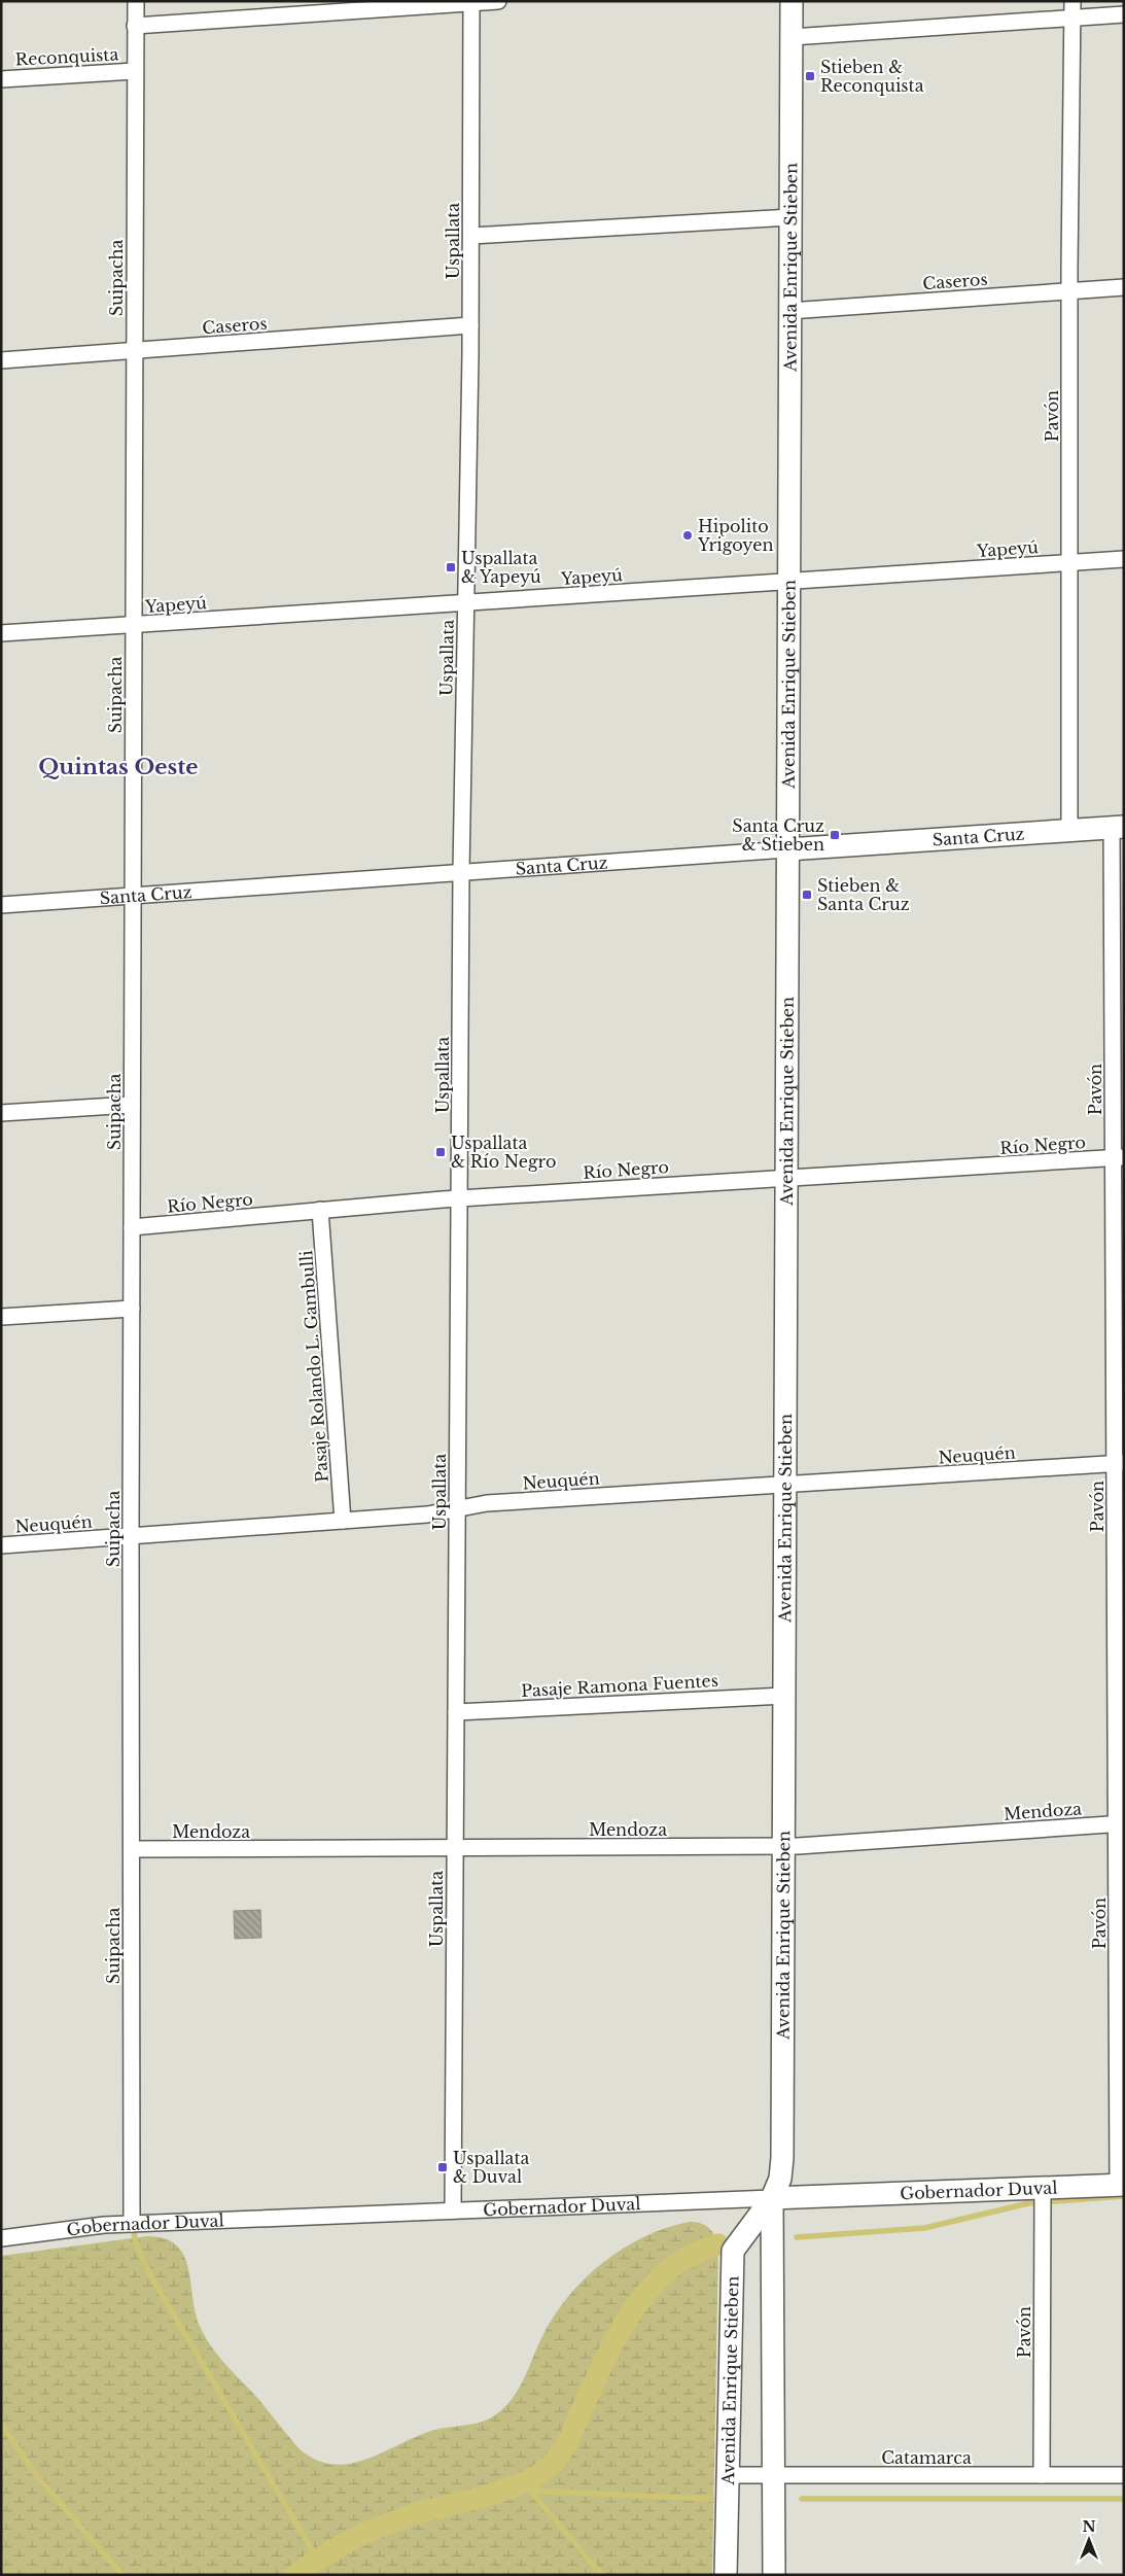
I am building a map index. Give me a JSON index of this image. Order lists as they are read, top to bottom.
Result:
{
  "streets": {
    "main road": ["Avenida Enrique Stieben", "Santa Cruz", "Gobernador Duval"],
    "street": [
      "Reconquista",
      "Uspallata",
      "Suipacha",
      "Caseros",
      "Pavón",
      "Yapeyú",
      "Río Negro",
      "Pasaje Rolando L. Gambulli",
      "Neuquén",
      "Pasaje Ramona Fuentes",
      "Mendoza",
      "Catamarca"
    ]
  },
  "crossings": [
    ["Reconquista", "Uspallata"],
    ["Reconquista", "Suipacha"],
    ["Uspallata", "Caseros"],
    ["Uspallata", "Yapeyú"],
    ["Uspallata", "Santa Cruz"],
    ["Uspallata", "Río Negro"],
    ["Uspallata", "Neuquén"],
    ["Uspallata", "Pasaje Ramona Fuentes"],
    ["Uspallata", "Mendoza"],
    ["Uspallata", "Gobernador Duval"],
    ["Avenida Enrique Stieben", "Caseros"],
    ["Avenida Enrique Stieben", "Yapeyú"],
    ["Avenida Enrique Stieben", "Santa Cruz"],
    ["Avenida Enrique Stieben", "Río Negro"],
    ["Avenida Enrique Stieben", "Neuquén"],
    ["Avenida Enrique Stieben", "Pasaje Ramona Fuentes"],
    ["Avenida Enrique Stieben", "Mendoza"],
    ["Avenida Enrique Stieben", "Gobernador Duval"],
    ["Avenida Enrique Stieben", "Catamarca"],
    ["Suipacha", "Caseros"],
    ["Suipacha", "Yapeyú"],
    ["Suipacha", "Santa Cruz"],
    ["Suipacha", "Río Negro"],
    ["Suipacha", "Neuquén"],
    ["Suipacha", "Mendoza"],
    ["Suipacha", "Gobernador Duval"],
    ["Caseros", "Pavón"],
    ["Pavón", "Yapeyú"],
    ["Pavón", "Santa Cruz"],
    ["Pavón", "Río Negro"],
    ["Pavón", "Neuquén"],
    ["Pavón", "Mendoza"],
    ["Pavón", "Gobernador Duval"],
    ["Pavón", "Catamarca"],
    ["Río Negro", "Pasaje Rolando L. Gambulli"],
    ["Pasaje Rolando L. Gambulli", "Neuquén"]
  ],
  "districts": ["Quintas Oeste"],
  "places": {
    "transit": [
      "Stieben & Reconquista",
      "Uspallata & Yapeyú",
      "Santa Cruz & Stieben",
      "Stieben & Santa Cruz",
      "Uspallata & Río Negro",
      "Uspallata & Duval"
    ],
    "other": ["Hipolito Yrigoyen"]
  },
  "north": "top"
}
